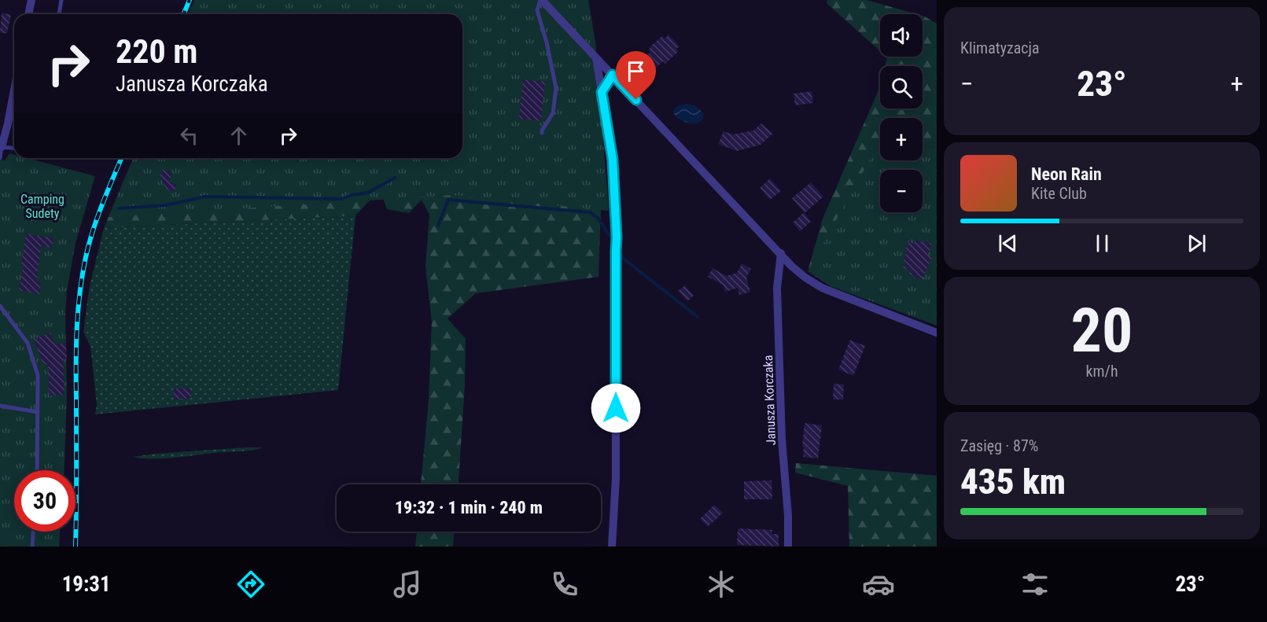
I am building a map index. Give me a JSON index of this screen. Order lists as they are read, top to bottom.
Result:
{
  "streets": {
    "street": ["Janusza Korczaka"]
  },
  "parks": ["Camping Sudety"],
  "page": {
    "tile": [
      "Klimatyzacja",
      ["20", "km/h"],
      ["Zasięg · 87%", "435 km"]
    ],
    "map_buttons": ["+", "−"],
    "turn": ["220 m", "Janusza Korczaka"],
    "heat": ["−", "23°", "+"],
    "song": ["Neon Rain", "Kite Club"],
    "limit": "30",
    "trip": "19:32 · 1 min · 240 m",
    "tabs": ["19:31", "23°"]
  }
}
